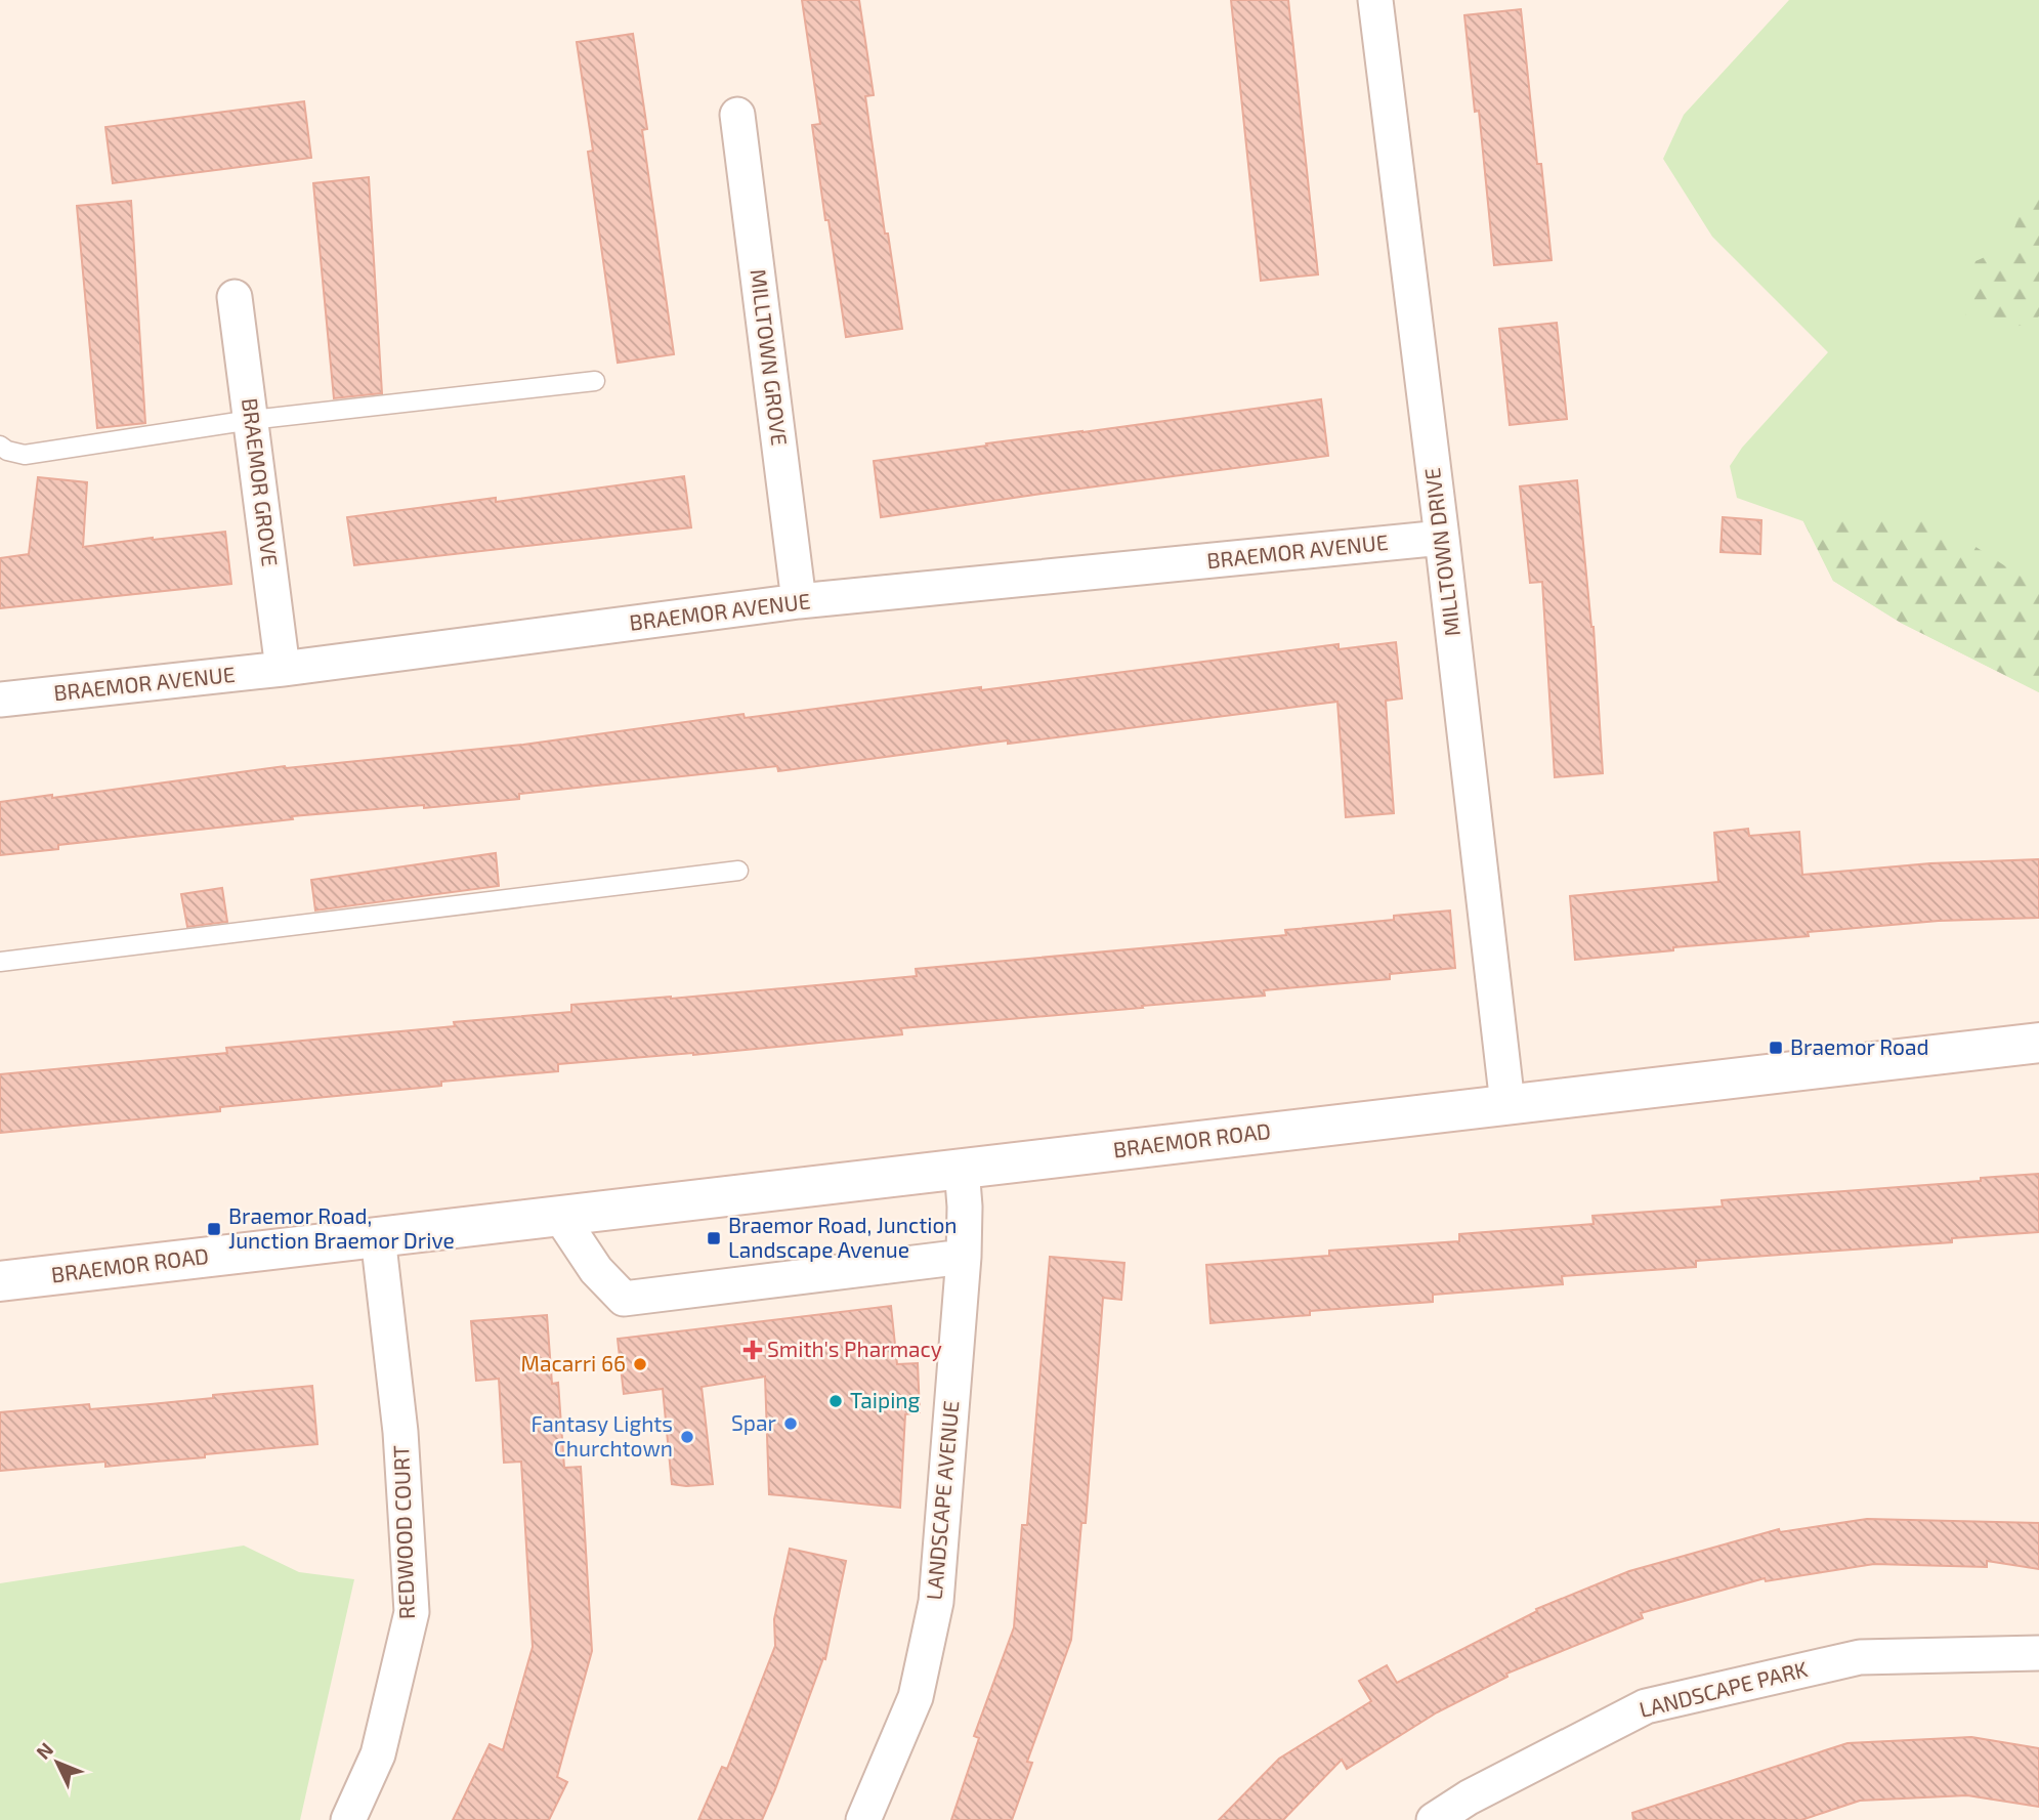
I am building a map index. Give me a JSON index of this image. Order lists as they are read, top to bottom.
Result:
{
  "streets": {
    "main road": ["BRAEMOR ROAD"],
    "street": [
      "MILLTOWN GROVE",
      "BRAEMOR GROVE",
      "BRAEMOR AVENUE",
      "MILLTOWN DRIVE",
      "LANDSCAPE AVENUE",
      "REDWOOD COURT",
      "LANDSCAPE PARK"
    ]
  },
  "crossings": [
    ["MILLTOWN GROVE", "BRAEMOR AVENUE"],
    ["BRAEMOR GROVE", "BRAEMOR AVENUE"],
    ["BRAEMOR AVENUE", "MILLTOWN DRIVE"],
    ["MILLTOWN DRIVE", "BRAEMOR ROAD"],
    ["BRAEMOR ROAD", "LANDSCAPE AVENUE"],
    ["BRAEMOR ROAD", "REDWOOD COURT"]
  ],
  "places": {
    "transit": ["Braemor Road", "Braemor Road, Junction Braemor Drive", "Braemor Road, Junction Landscape Avenue"],
    "health": ["Smith's Pharmacy"],
    "other": [
      "Macarri 66",
      "Taiping",
      "Spar",
      "Fantasy Lights Churchtown"
    ]
  },
  "north": "top left"
}
